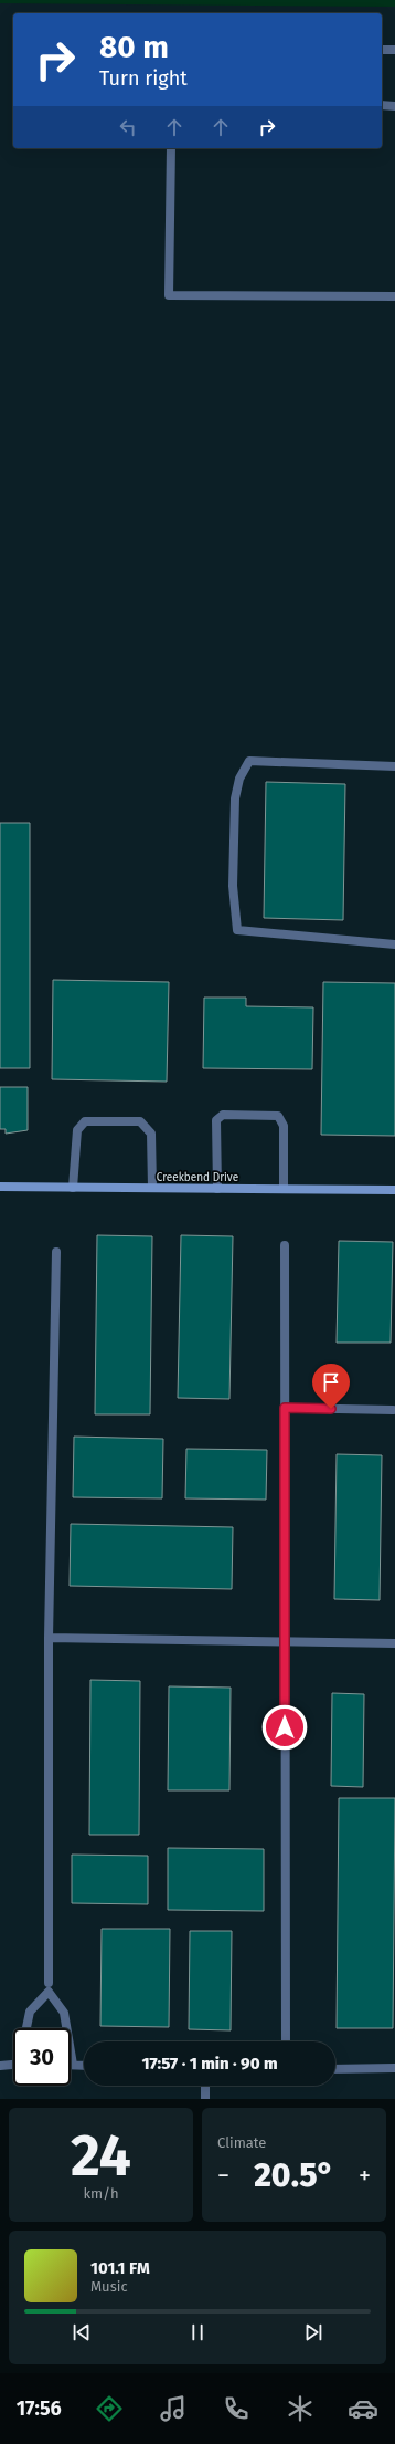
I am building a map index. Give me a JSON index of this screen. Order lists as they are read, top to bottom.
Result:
{
  "streets": {
    "street": ["Creekbend Drive"]
  },
  "page": {
    "turn": ["80 m", "Turn right"],
    "limit": "30",
    "trip": "17:57 · 1 min · 90 m",
    "tile": [
      ["24", "km/h"],
      "Climate"
    ],
    "heat": ["−", "20.5°", "+"],
    "song": ["101.1 FM", "Music"],
    "tabs": "17:56"
  }
}
